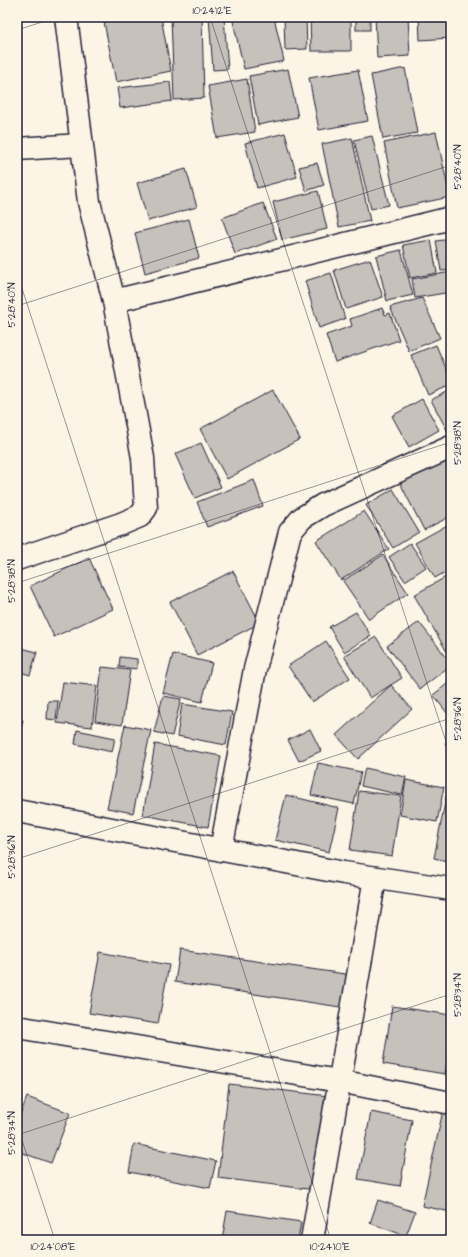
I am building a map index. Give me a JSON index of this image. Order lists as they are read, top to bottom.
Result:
{
  "coordinates": [
    "10°24'12\"E",
    "5°28'40\"N",
    "5°28'38\"N",
    "5°28'36\"N",
    "5°28'34\"N",
    "10°24'08\"E",
    "10°24'10\"E"
  ]
}
